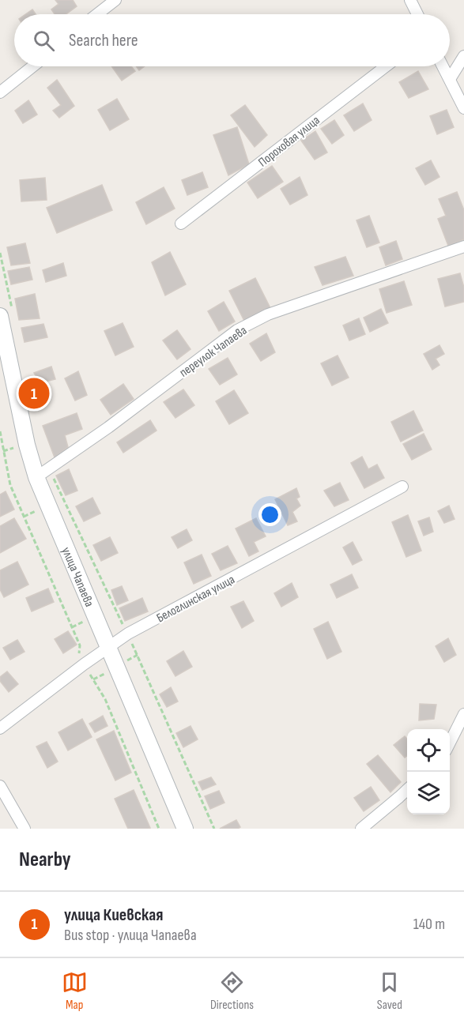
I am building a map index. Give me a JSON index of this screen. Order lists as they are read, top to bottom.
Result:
{
  "streets": {
    "main road": ["улица Чапаева"],
    "street": ["Пороховая улица", "переулок Чапаева", "Белоглинская улица"]
  },
  "crossings": [
    ["переулок Чапаева", "улица Чапаева"],
    ["улица Чапаева", "Белоглинская улица"]
  ],
  "page": {
    "search": "Search here",
    "pins": "1",
    "heading": "Nearby",
    "list": [
      {
        "mark": "1",
        "name": "улица Киевская",
        "note": "Bus stop · улица Чапаева",
        "value": "140 m"
      }
    ],
    "nav": ["Map", "Directions", "Saved"]
  }
}
